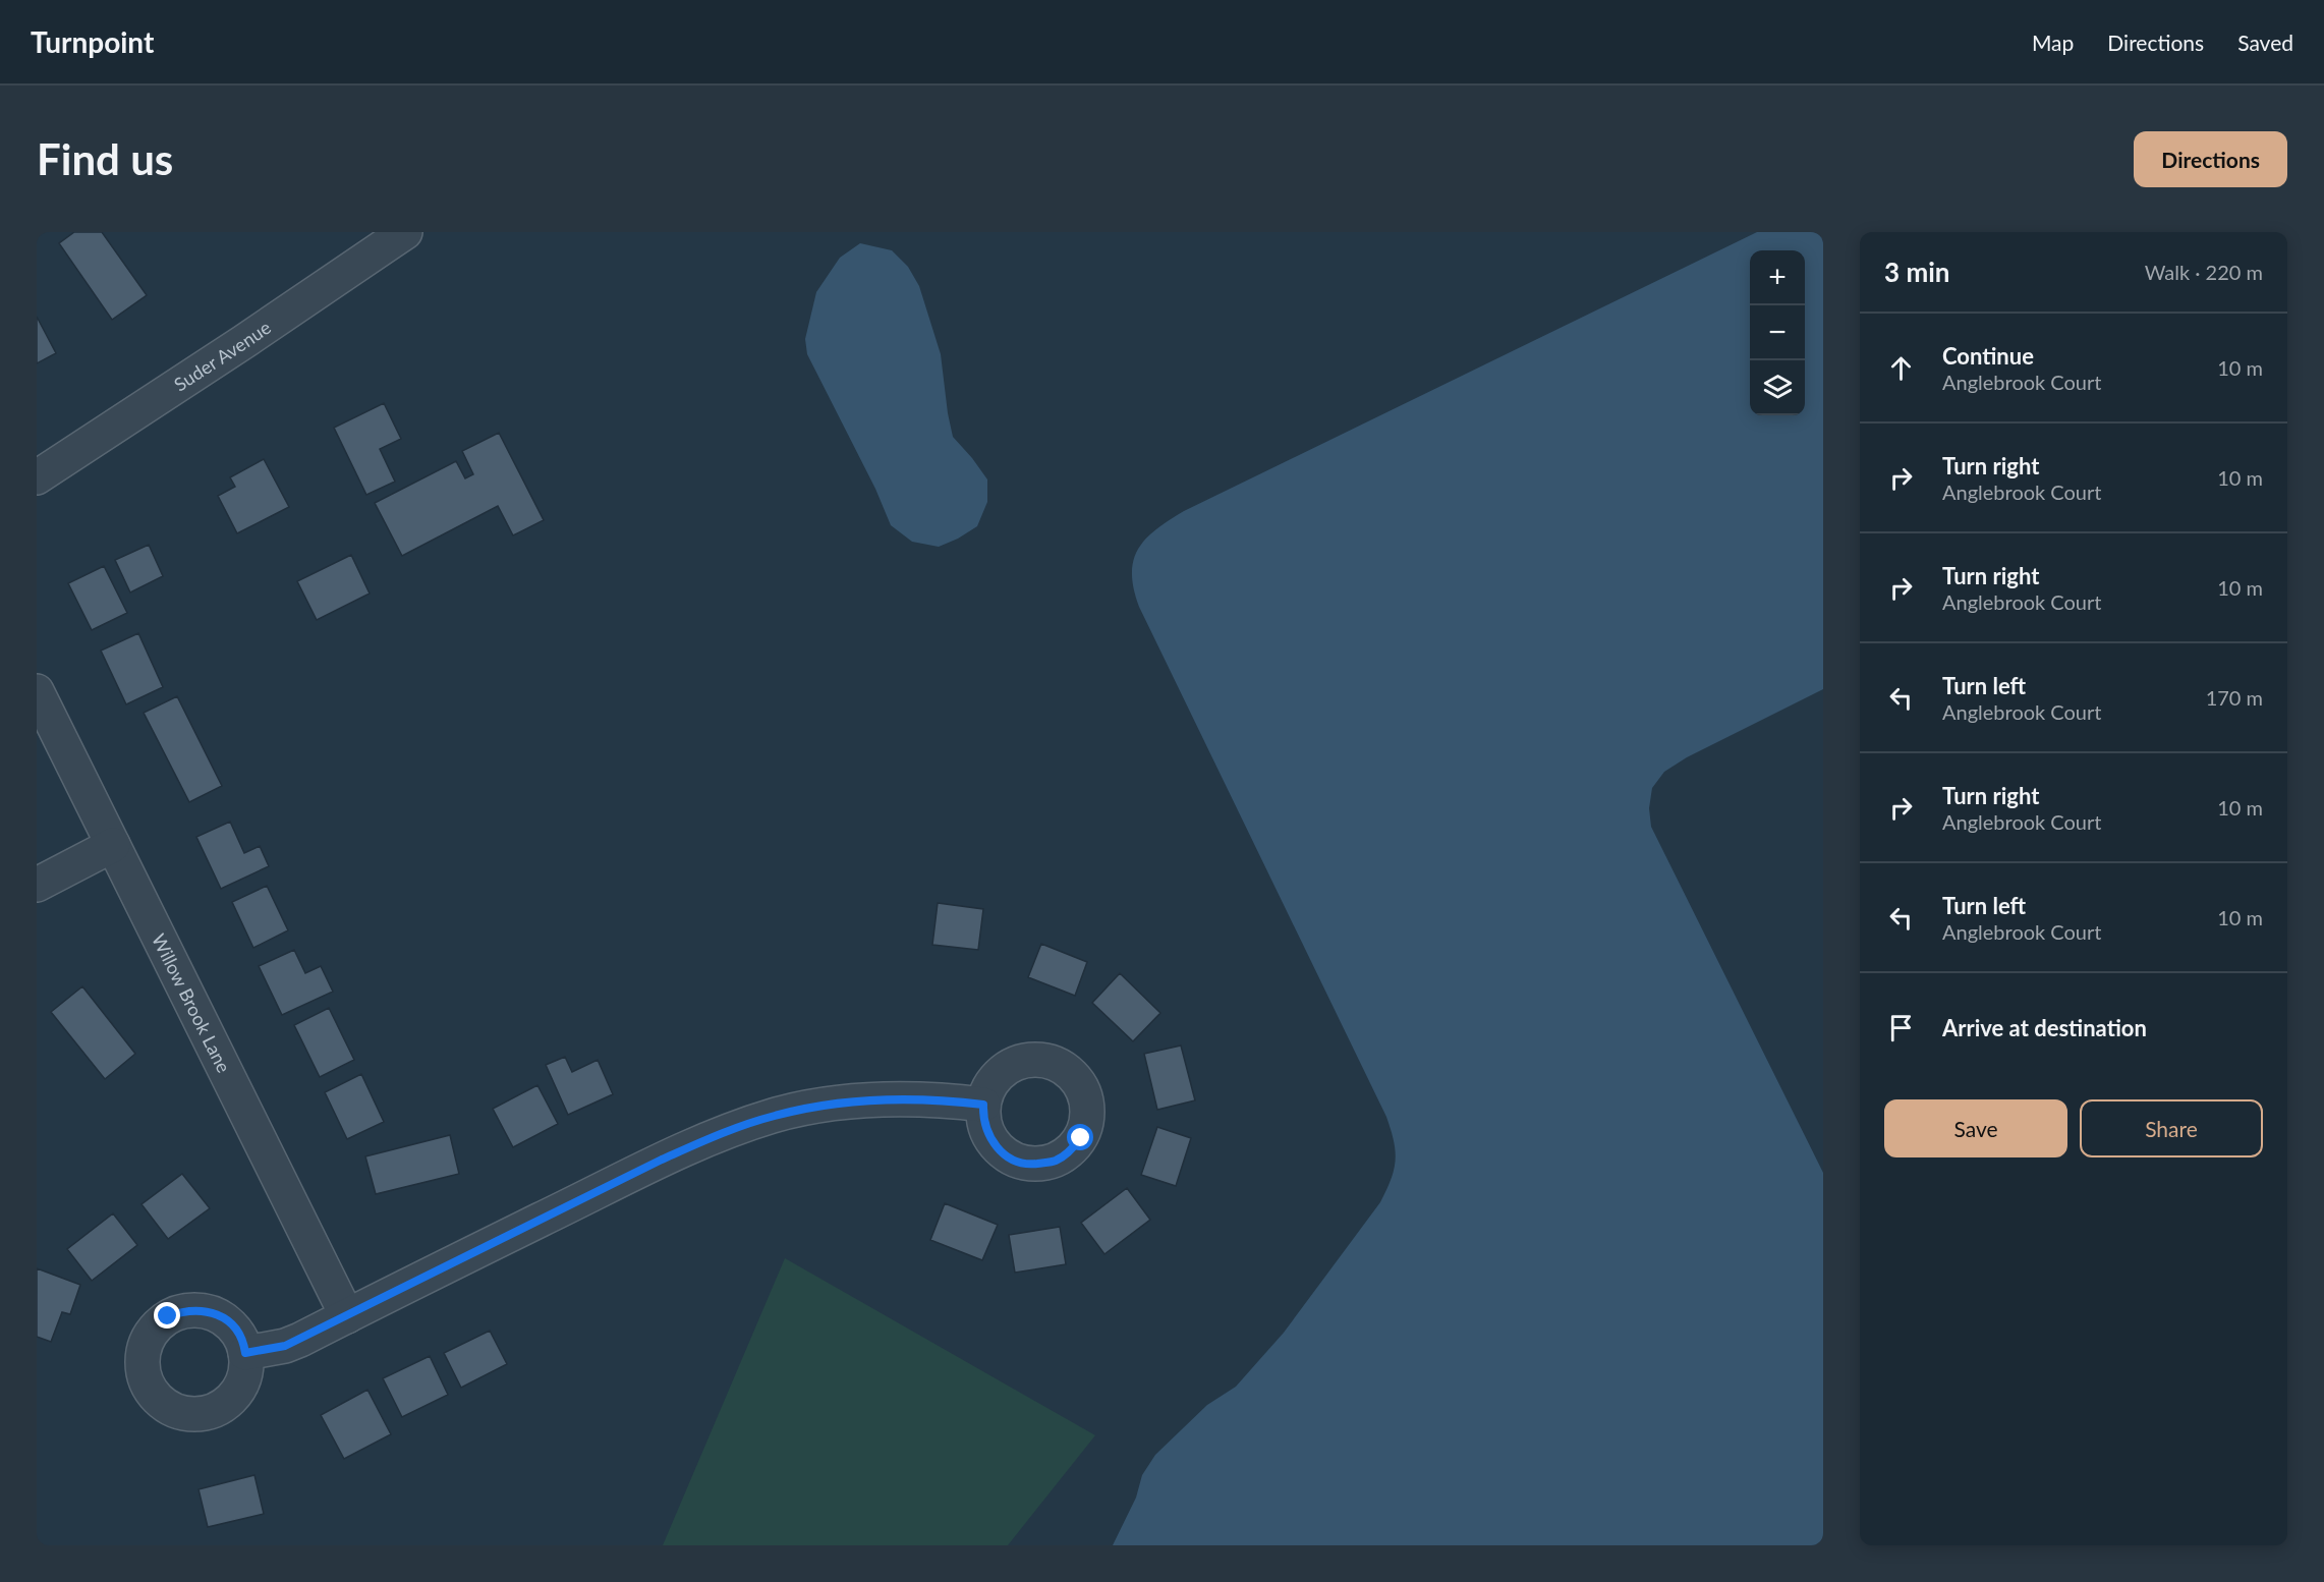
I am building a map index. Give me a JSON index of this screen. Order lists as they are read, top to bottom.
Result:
{
  "streets": {
    "street": ["Suder Avenue", "Willow Brook Lane"]
  },
  "page": {
    "header": "Turnpoint",
    "nav": ["Map", "Directions", "Saved"],
    "buttons": [
      "Directions",
      ["Save", "Share"]
    ],
    "title": "Find us",
    "heading": ["3 min", "Walk · 220 m"],
    "map_buttons": ["+", "−"],
    "list": [
      ["Continue", "Anglebrook Court", "10 m"],
      ["Turn right", "Anglebrook Court", "10 m"],
      ["Turn right", "Anglebrook Court", "10 m"],
      ["Turn left", "Anglebrook Court", "170 m"],
      ["Turn right", "Anglebrook Court", "10 m"],
      ["Turn left", "Anglebrook Court", "10 m"],
      "Arrive at destination"
    ]
  }
}
